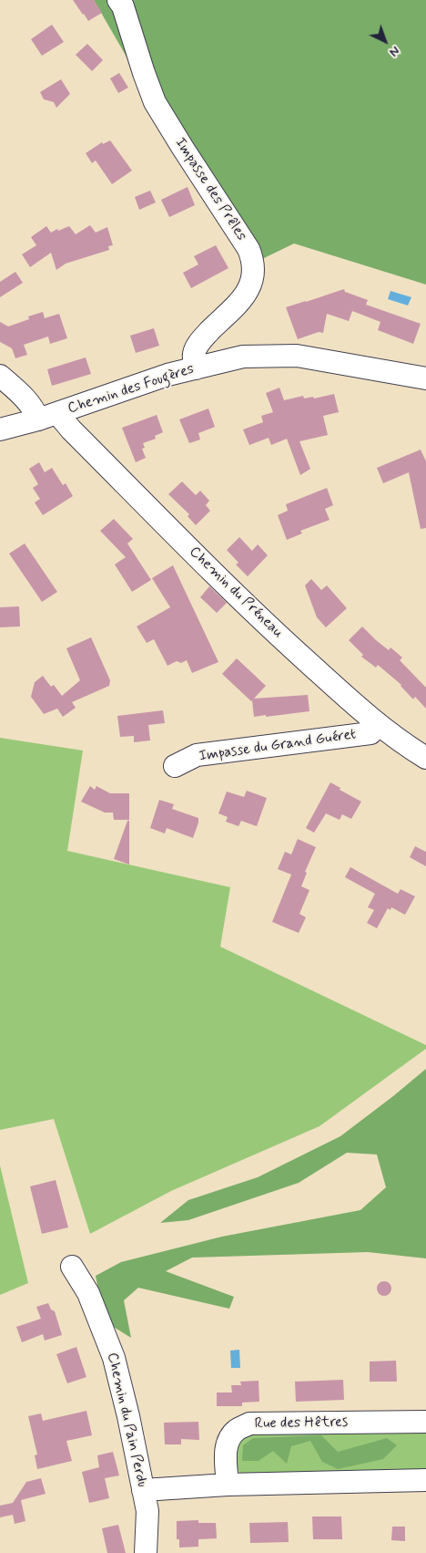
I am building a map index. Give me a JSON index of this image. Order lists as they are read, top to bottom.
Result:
{
  "streets": {
    "street": [
      "Impasse des Prêles",
      "Chemin des Fougères",
      "Chemin du Préneau",
      "Impasse du Grand Guéret",
      "Chemin du Pain Perdu",
      "Rue des Hêtres"
    ]
  },
  "crossings": [
    ["Impasse des Prêles", "Chemin des Fougères"],
    ["Chemin des Fougères", "Chemin du Préneau"],
    ["Chemin du Préneau", "Impasse du Grand Guéret"]
  ],
  "north": "bottom right"
}
